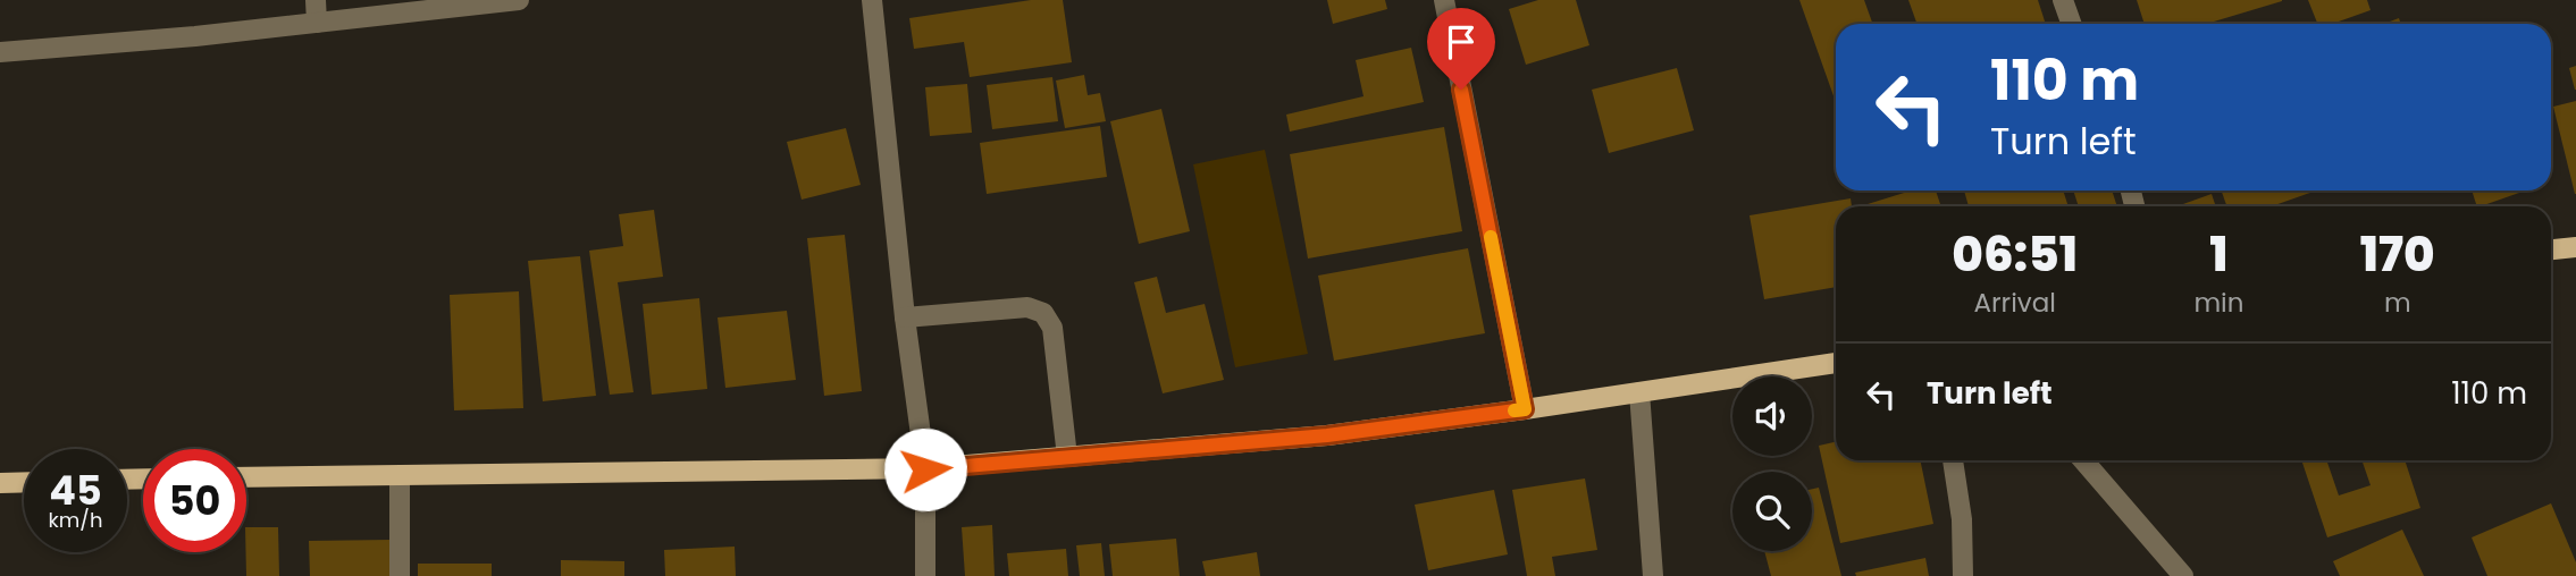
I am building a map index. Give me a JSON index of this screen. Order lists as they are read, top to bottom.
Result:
{
  "page": {
    "turn": ["110 m", "Turn left"],
    "eta": [
      "06:51",
      "Arrival",
      "1",
      "min",
      "170",
      "m"
    ],
    "list": [
      {
        "name": "Turn left",
        "value": "110 m"
      }
    ],
    "speed": "45 km/h",
    "limit": "50"
  }
}
